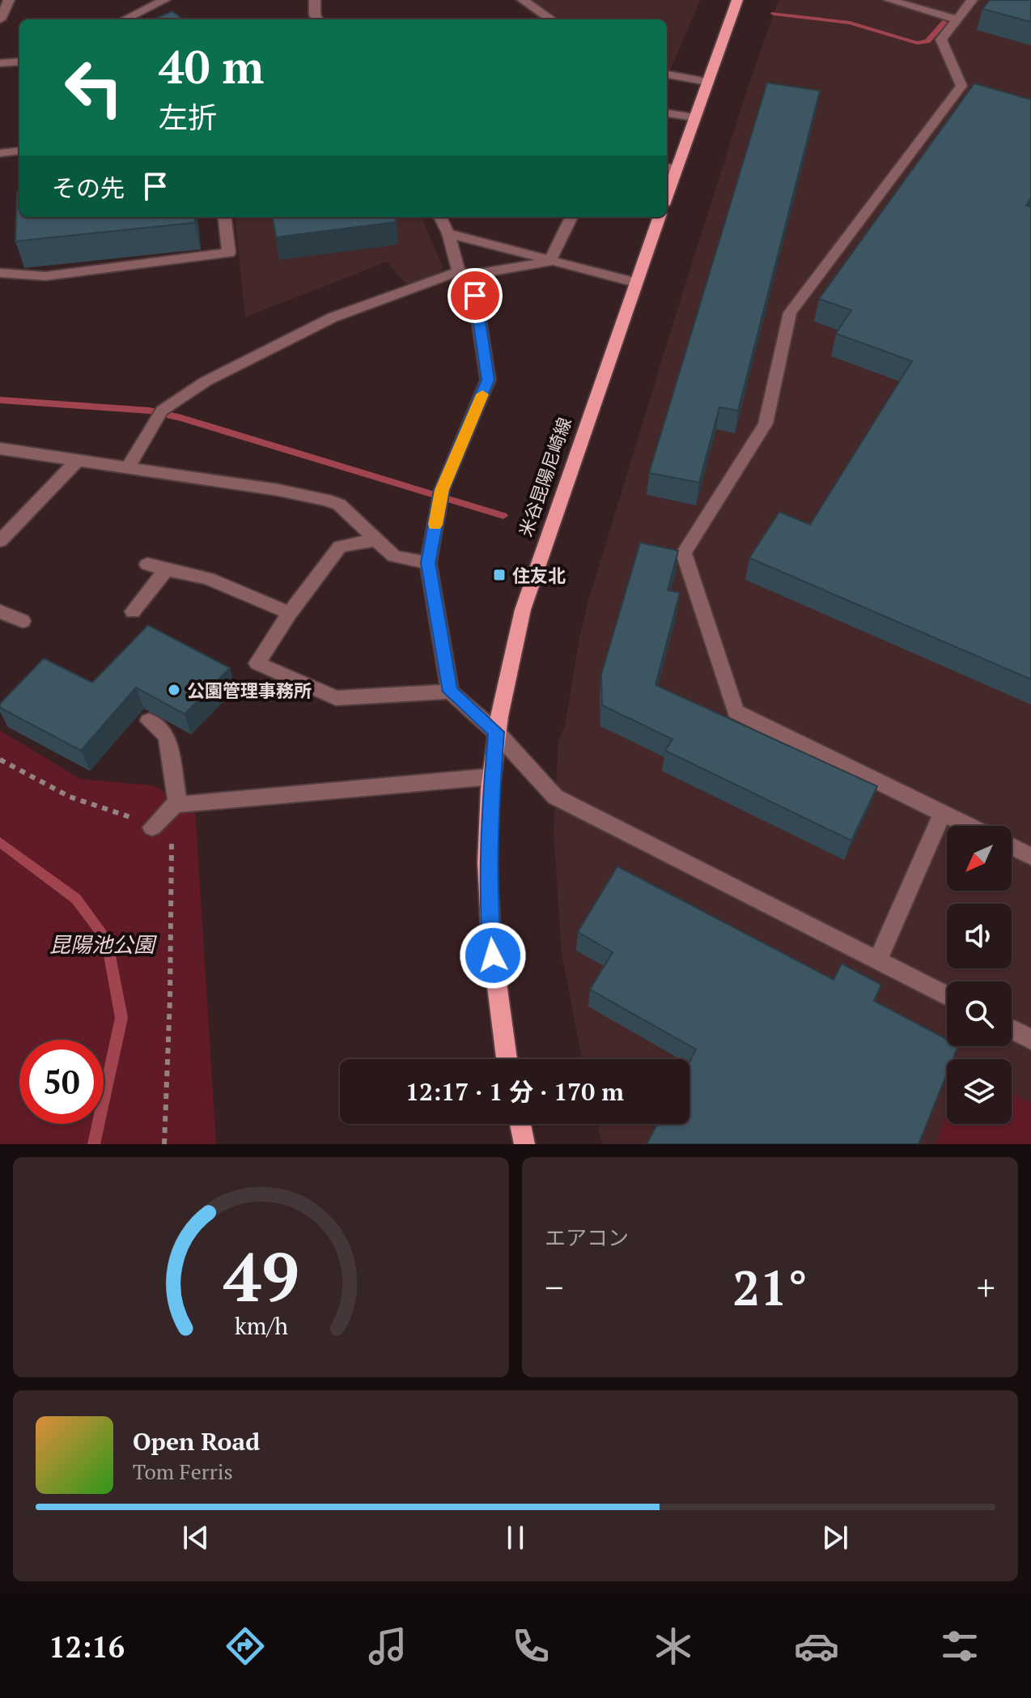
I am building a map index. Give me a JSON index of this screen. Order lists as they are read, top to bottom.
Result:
{
  "streets": {
    "main road": ["米谷昆陽尼崎線"]
  },
  "parks": ["昆陽池公園"],
  "places": {
    "transit": ["住友北"],
    "other": ["公園管理事務所"]
  },
  "north": "bottom left",
  "page": {
    "turn": ["40 m", "左折"],
    "then": "その先",
    "limit": "50",
    "trip": "12:17 · 1 分 · 170 m",
    "tile": "エアコン",
    "heat": ["−", "21°", "+"],
    "song": ["Open Road", "Tom Ferris"],
    "tabs": "12:16",
    "gauge": ["49", "km/h"]
  }
}
